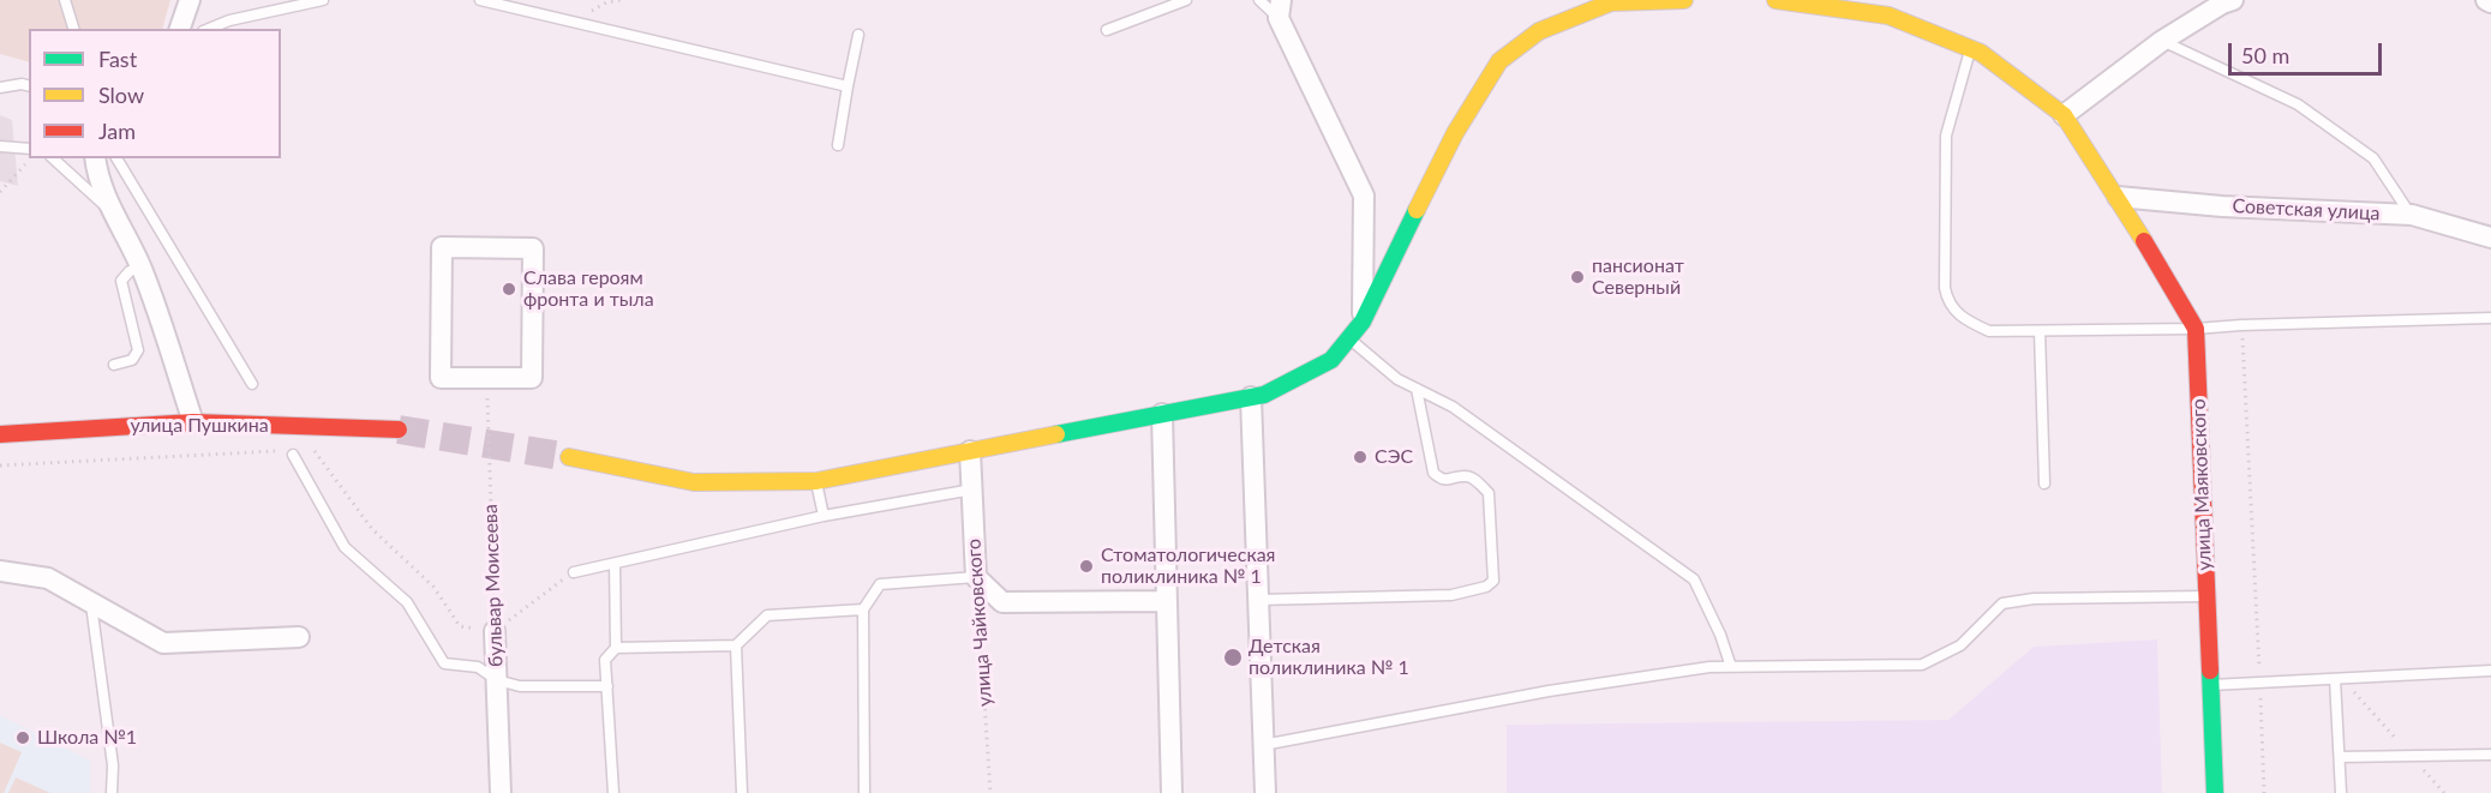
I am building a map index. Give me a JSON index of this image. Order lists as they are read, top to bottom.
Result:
{
  "streets": {
    "street": [
      "Советская улица",
      "улица Пушкина",
      "улица Маяковского",
      "бульвар Моисеева",
      "улица Чайковского"
    ]
  },
  "crossings": [
    ["Советская улица", "улица Маяковского"]
  ],
  "places": [
    "пансионат Северный",
    "Слава героям фронта и тыла",
    "СЭС",
    "Стоматологическая поликлиника № 1",
    "Детская поликлиника № 1",
    "Школа №1"
  ],
  "legend": ["Fast", "Slow", "Jam"],
  "scale_bar": "50 m"
}
